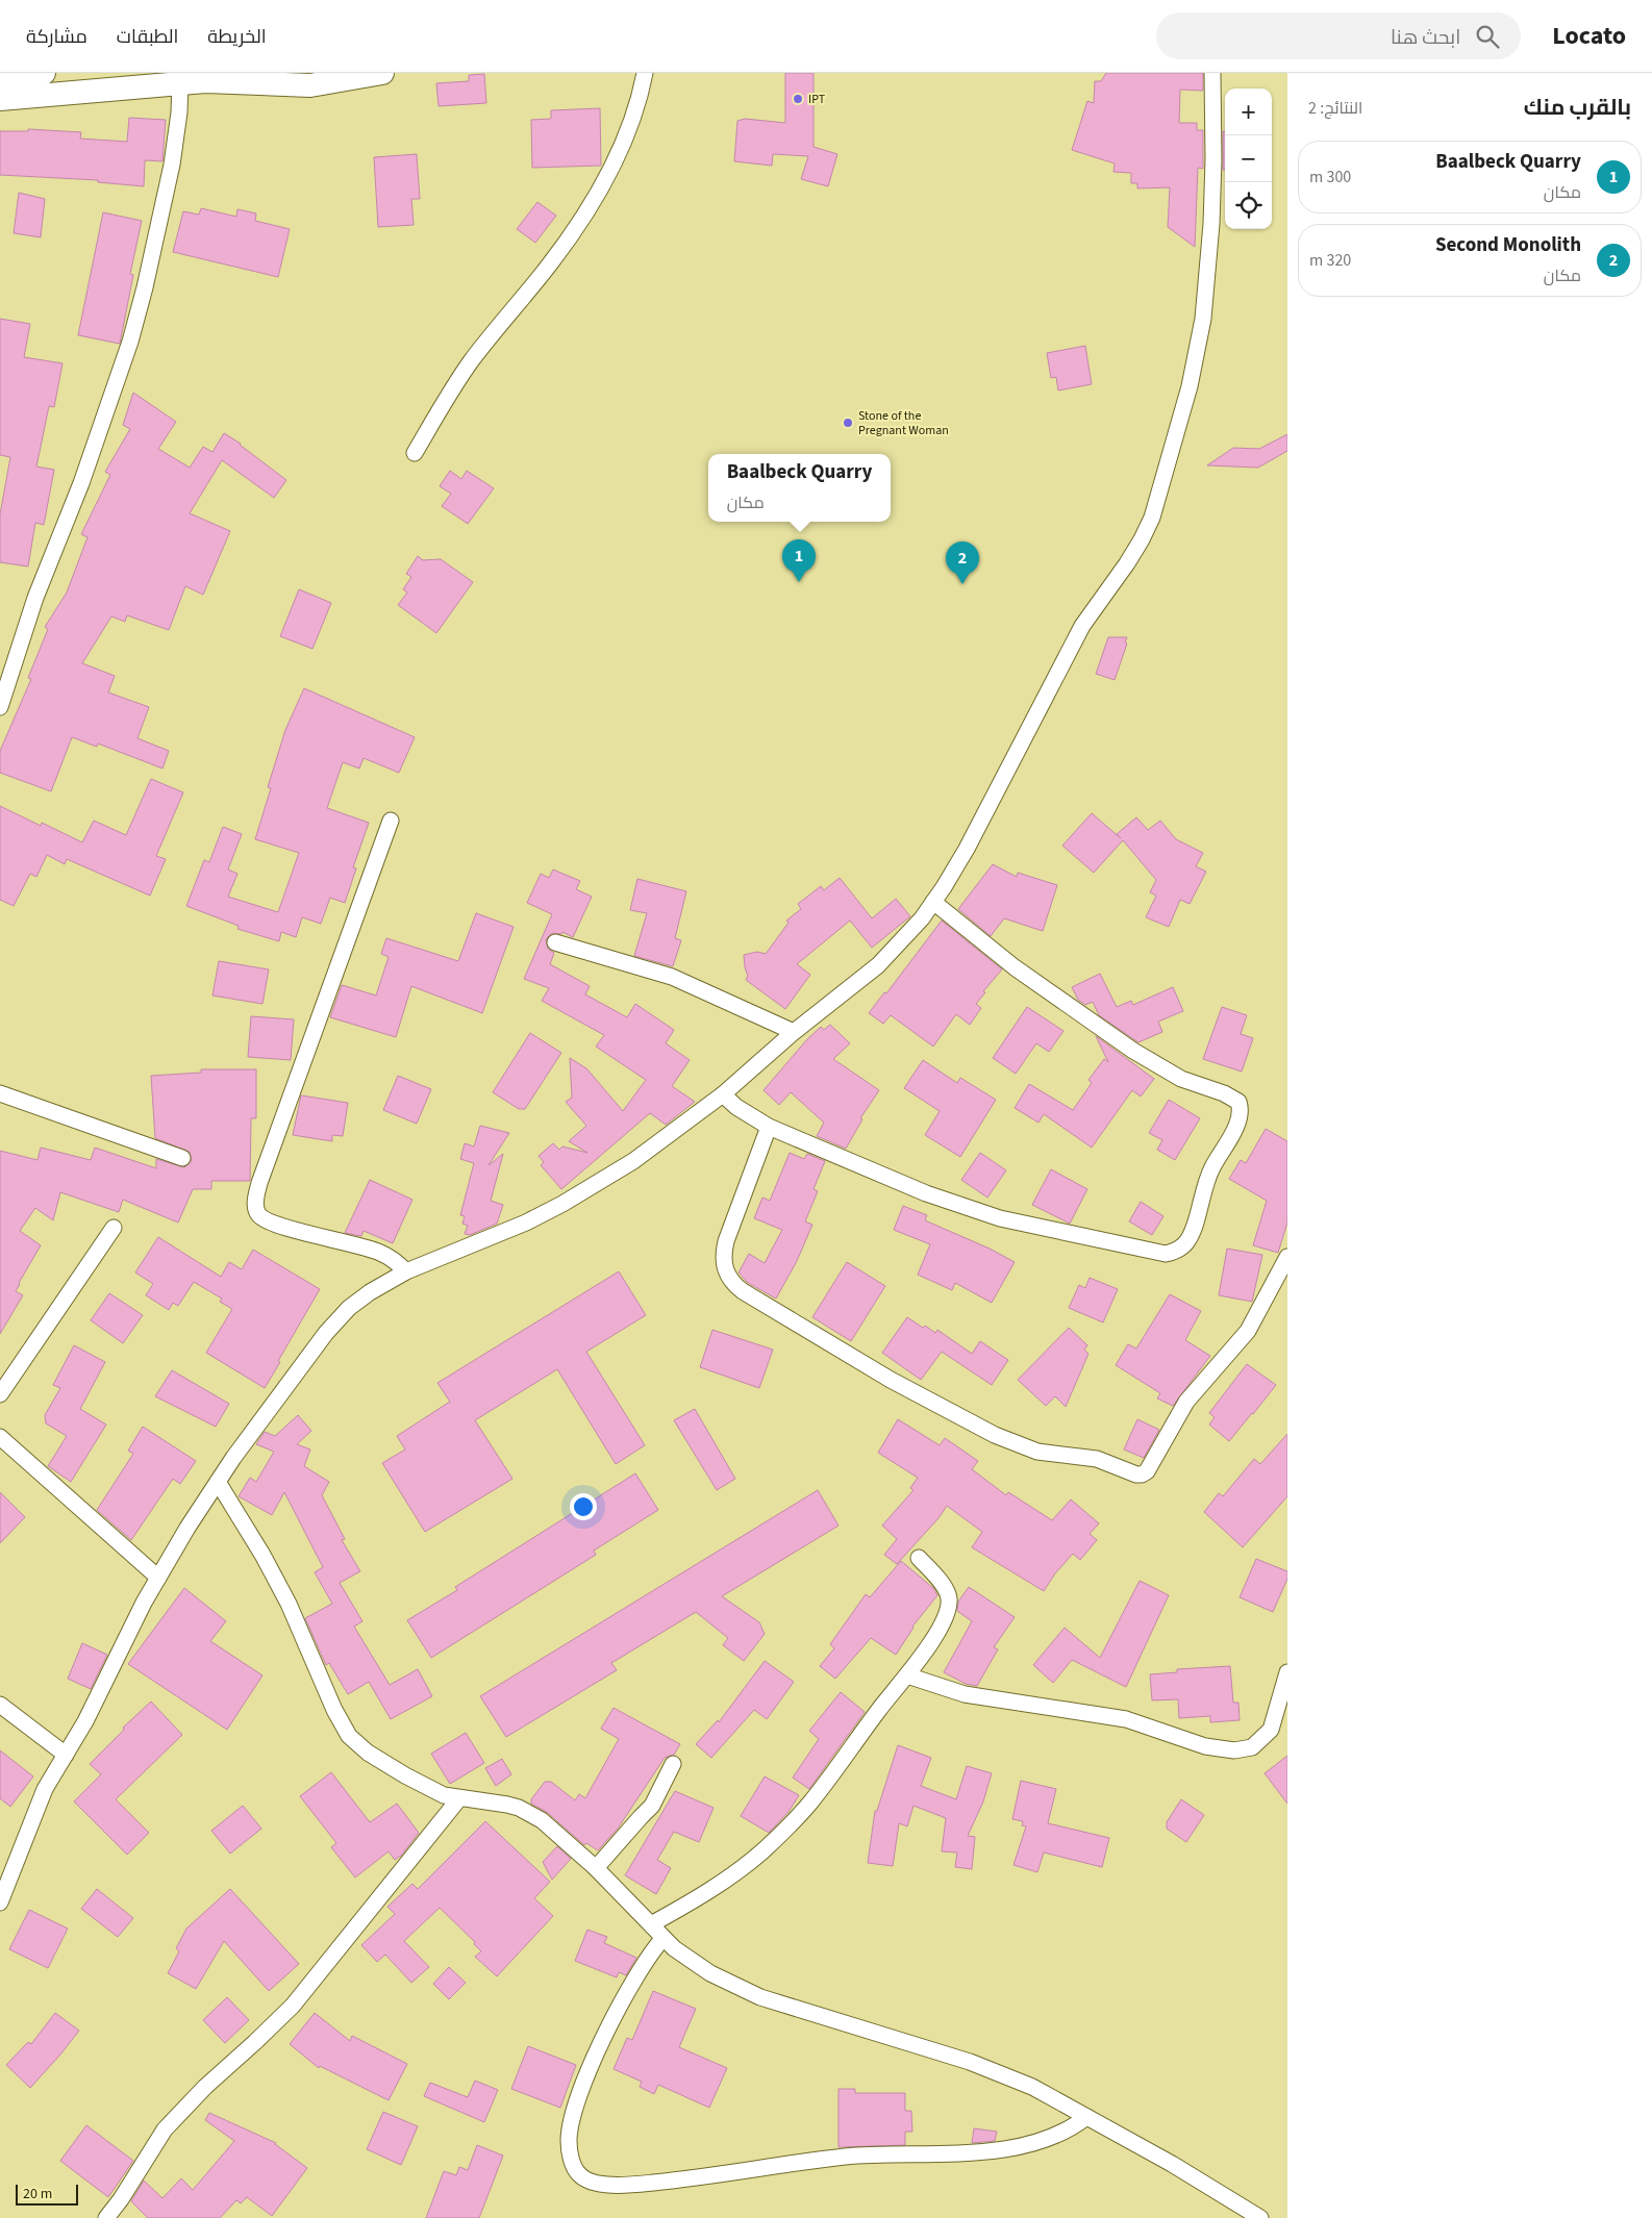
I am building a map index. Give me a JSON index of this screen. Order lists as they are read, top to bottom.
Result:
{
  "places": ["IPT", "Stone of the Pregnant Woman"],
  "scale_bar": "20 m",
  "page": {
    "header": "Locato",
    "search": "ابحث هنا",
    "nav": ["الخريطة", "الطبقات", "مشاركة"],
    "heading": ["بالقرب منك", "النتائج: 2"],
    "map_buttons": ["+", "−"],
    "list": [
      {
        "mark": "1",
        "name": "Baalbeck Quarry",
        "note": "مكان",
        "value": "300 m"
      },
      {
        "mark": "2",
        "name": "Second Monolith",
        "note": "مكان",
        "value": "320 m"
      }
    ],
    "popup": ["Baalbeck Quarry", "مكان"],
    "pins": ["1", "2"],
    "scale": "20 m"
  }
}
